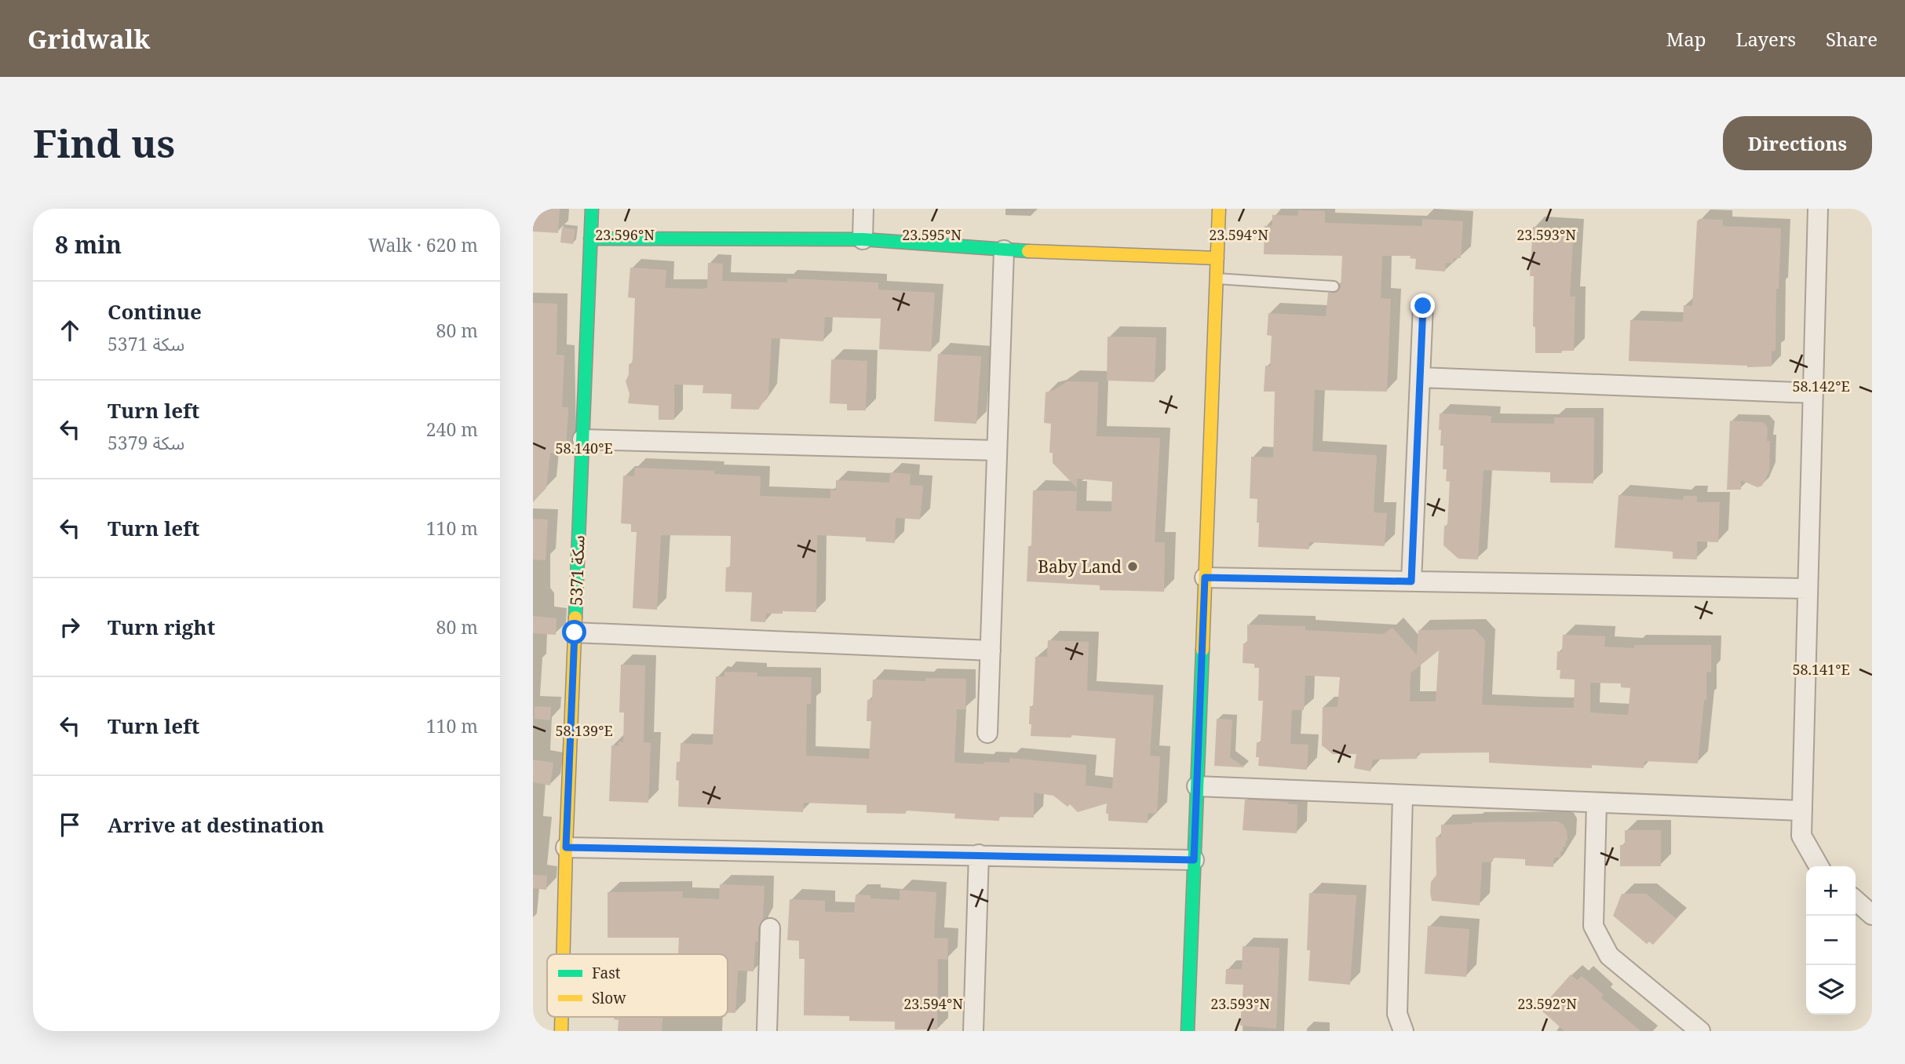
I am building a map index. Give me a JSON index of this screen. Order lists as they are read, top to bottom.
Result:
{
  "streets": {
    "street": ["سكة 5371"]
  },
  "places": ["Baby Land"],
  "legend": ["Fast", "Slow"],
  "page": {
    "header": "Gridwalk",
    "nav": ["Map", "Layers", "Share"],
    "buttons": "Directions",
    "title": "Find us",
    "heading": ["8 min", "Walk · 620 m"],
    "list": [
      ["Continue", "سكة 5371", "80 m"],
      ["Turn left", "سكة 5379", "240 m"],
      ["Turn left", "110 m"],
      ["Turn right", "80 m"],
      ["Turn left", "110 m"],
      "Arrive at destination"
    ],
    "map_buttons": ["+", "−"]
  },
  "coordinates": [
    "23.595°N",
    "23.594°N",
    "23.593°N",
    "23.596°N",
    "58.142°E",
    "58.140°E",
    "58.141°E",
    "58.139°E",
    "23.592°N"
  ]
}
